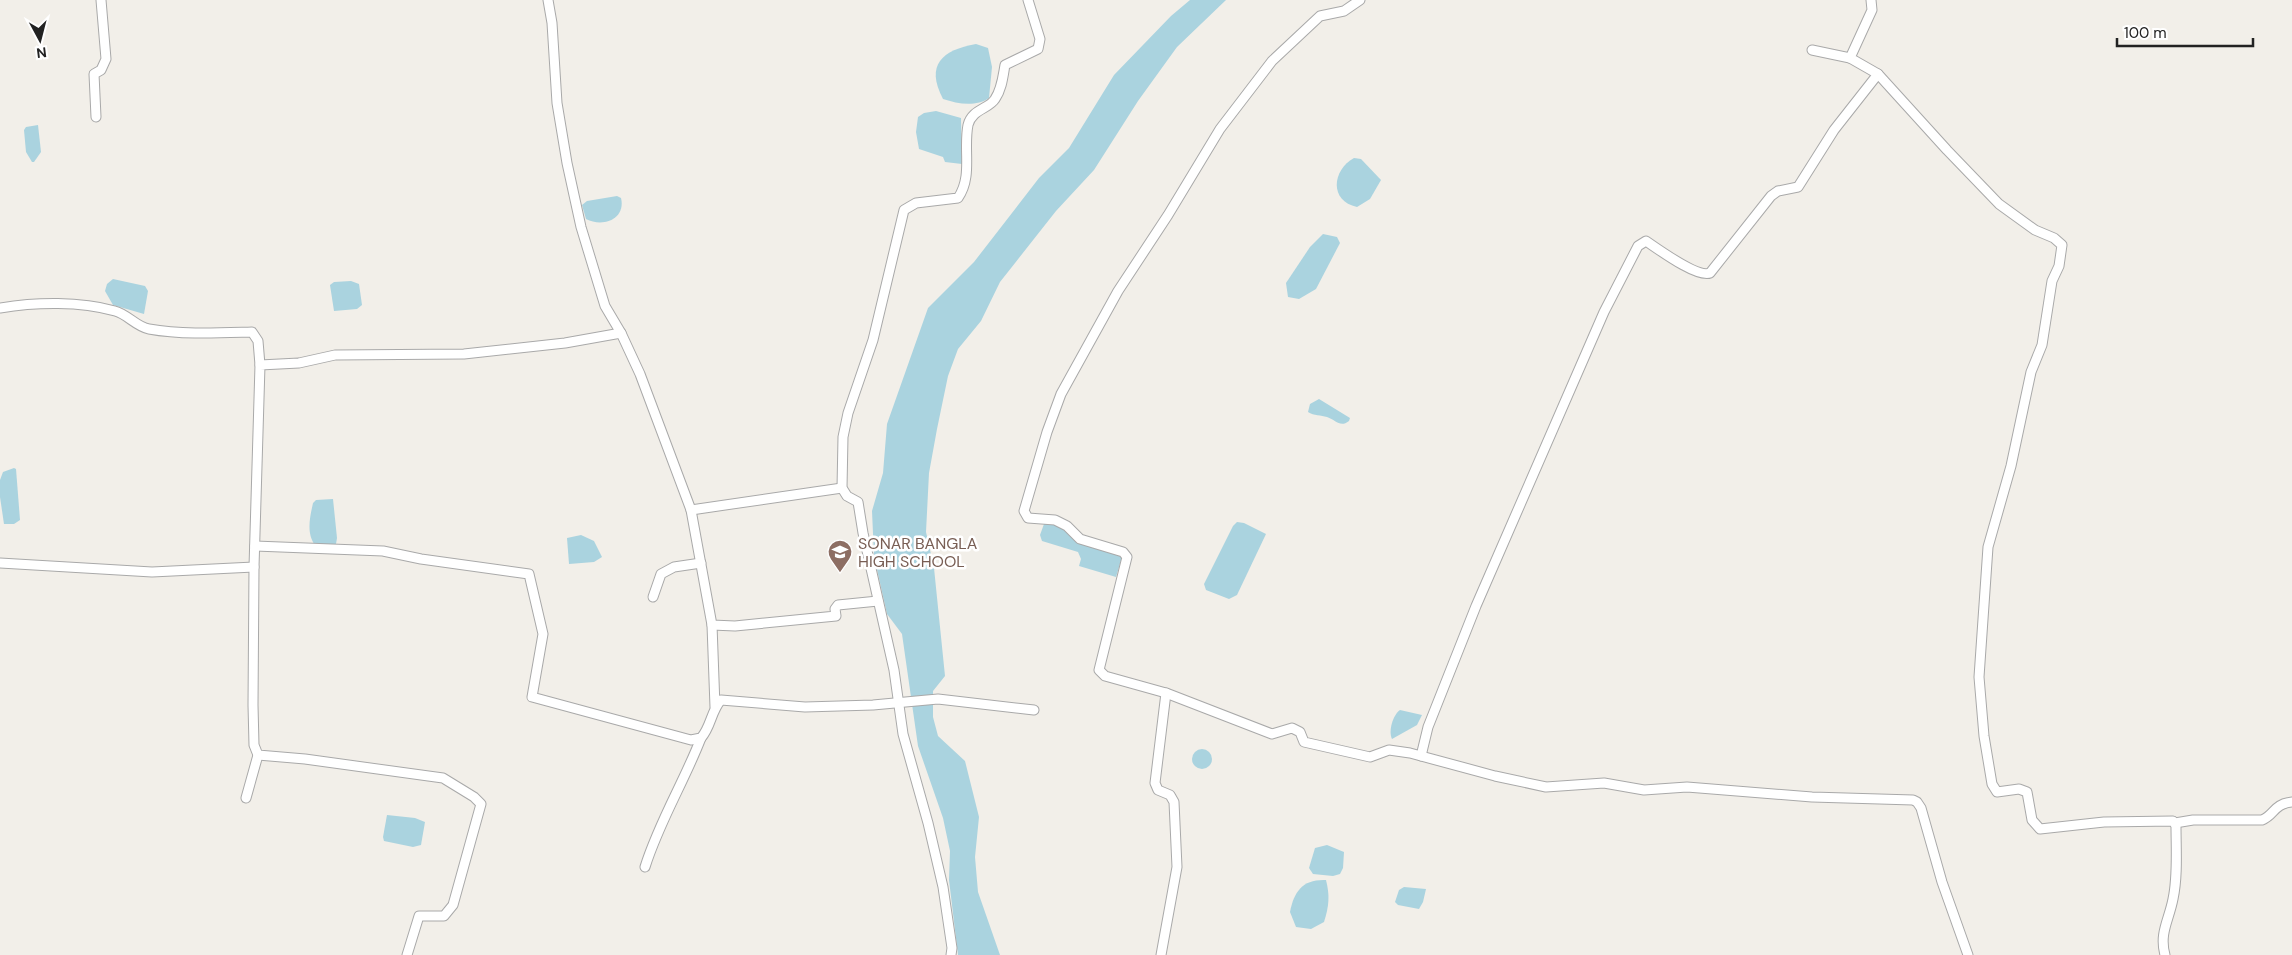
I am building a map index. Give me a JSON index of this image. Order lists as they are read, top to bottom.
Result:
{
  "places": {
    "school or university": ["SONAR BANGLA HIGH SCHOOL"]
  },
  "scale_bar": "100 m",
  "north": "bottom"
}
